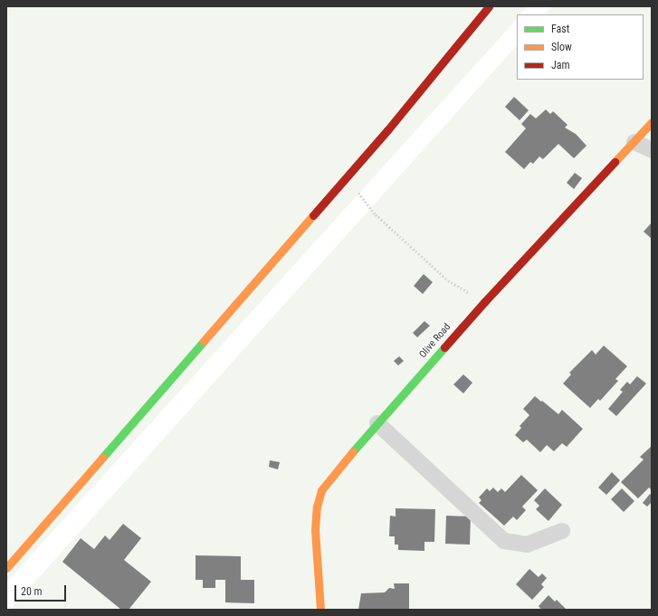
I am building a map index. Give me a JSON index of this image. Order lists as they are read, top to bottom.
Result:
{
  "streets": {
    "street": ["Olive Road"]
  },
  "legend": ["Fast", "Slow", "Jam"],
  "scale_bar": "20 m"
}
